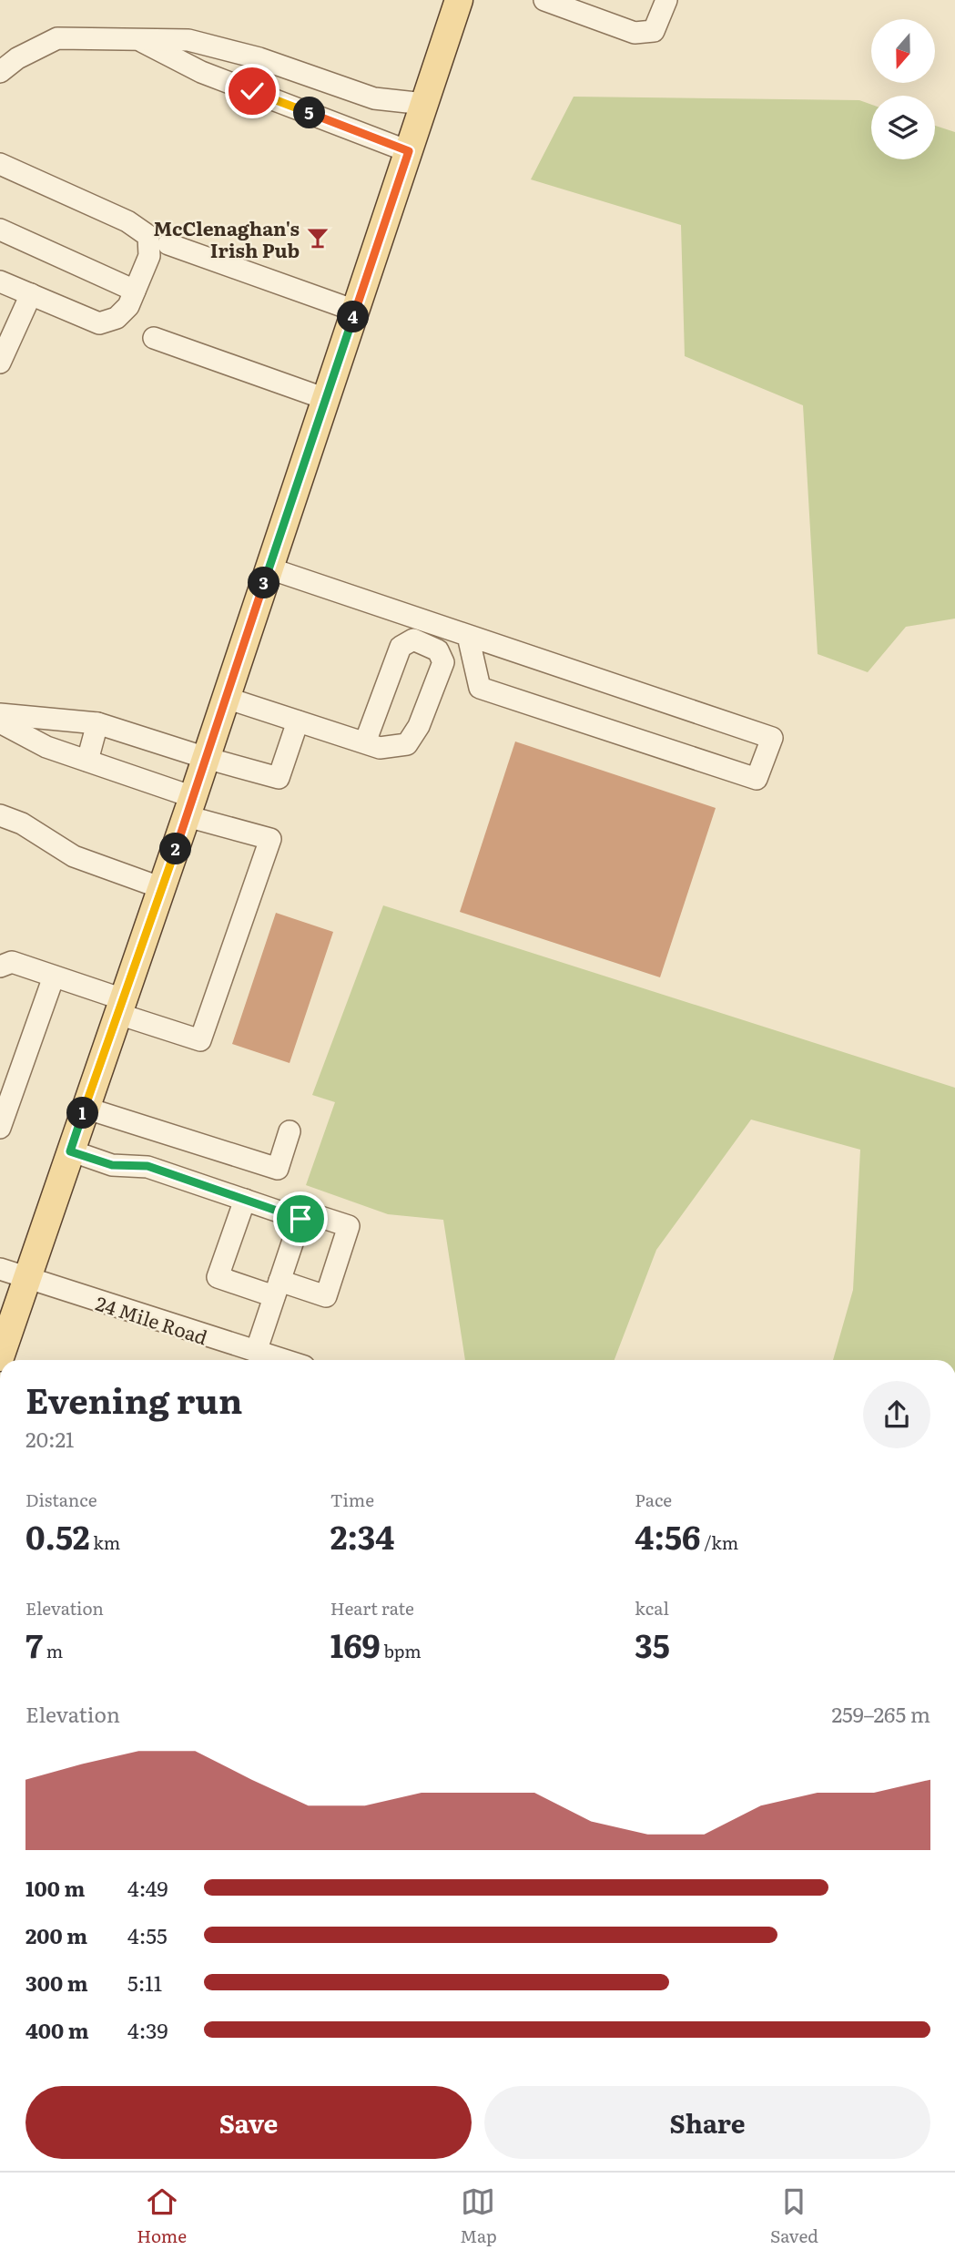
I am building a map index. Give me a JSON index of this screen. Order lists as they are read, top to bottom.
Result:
{
  "streets": {
    "street": ["24 Mile Road"]
  },
  "places": {
    "bar": ["McClenaghan's Irish Pub"]
  },
  "north": "bottom",
  "page": {
    "pins": [
      "5",
      "4",
      "3",
      "2",
      "1"
    ],
    "heading": ["Evening run", "20:21"],
    "stats": [
      ["Distance", "0.52 km"],
      ["Time", "2:34"],
      ["Pace", "4:56 /km"],
      ["Elevation", "7 m"],
      ["Heart rate", "169 bpm"],
      ["kcal", "35"]
    ],
    "chart": ["Elevation", "259–265 m"],
    "list": [
      {
        "name": "100 m",
        "note": "4:49"
      },
      {
        "name": "200 m",
        "note": "4:55"
      },
      {
        "name": "300 m",
        "note": "5:11"
      },
      {
        "name": "400 m",
        "note": "4:39"
      }
    ],
    "buttons": ["Save", "Share"],
    "tabs": ["Home", "Map", "Saved"]
  }
}
